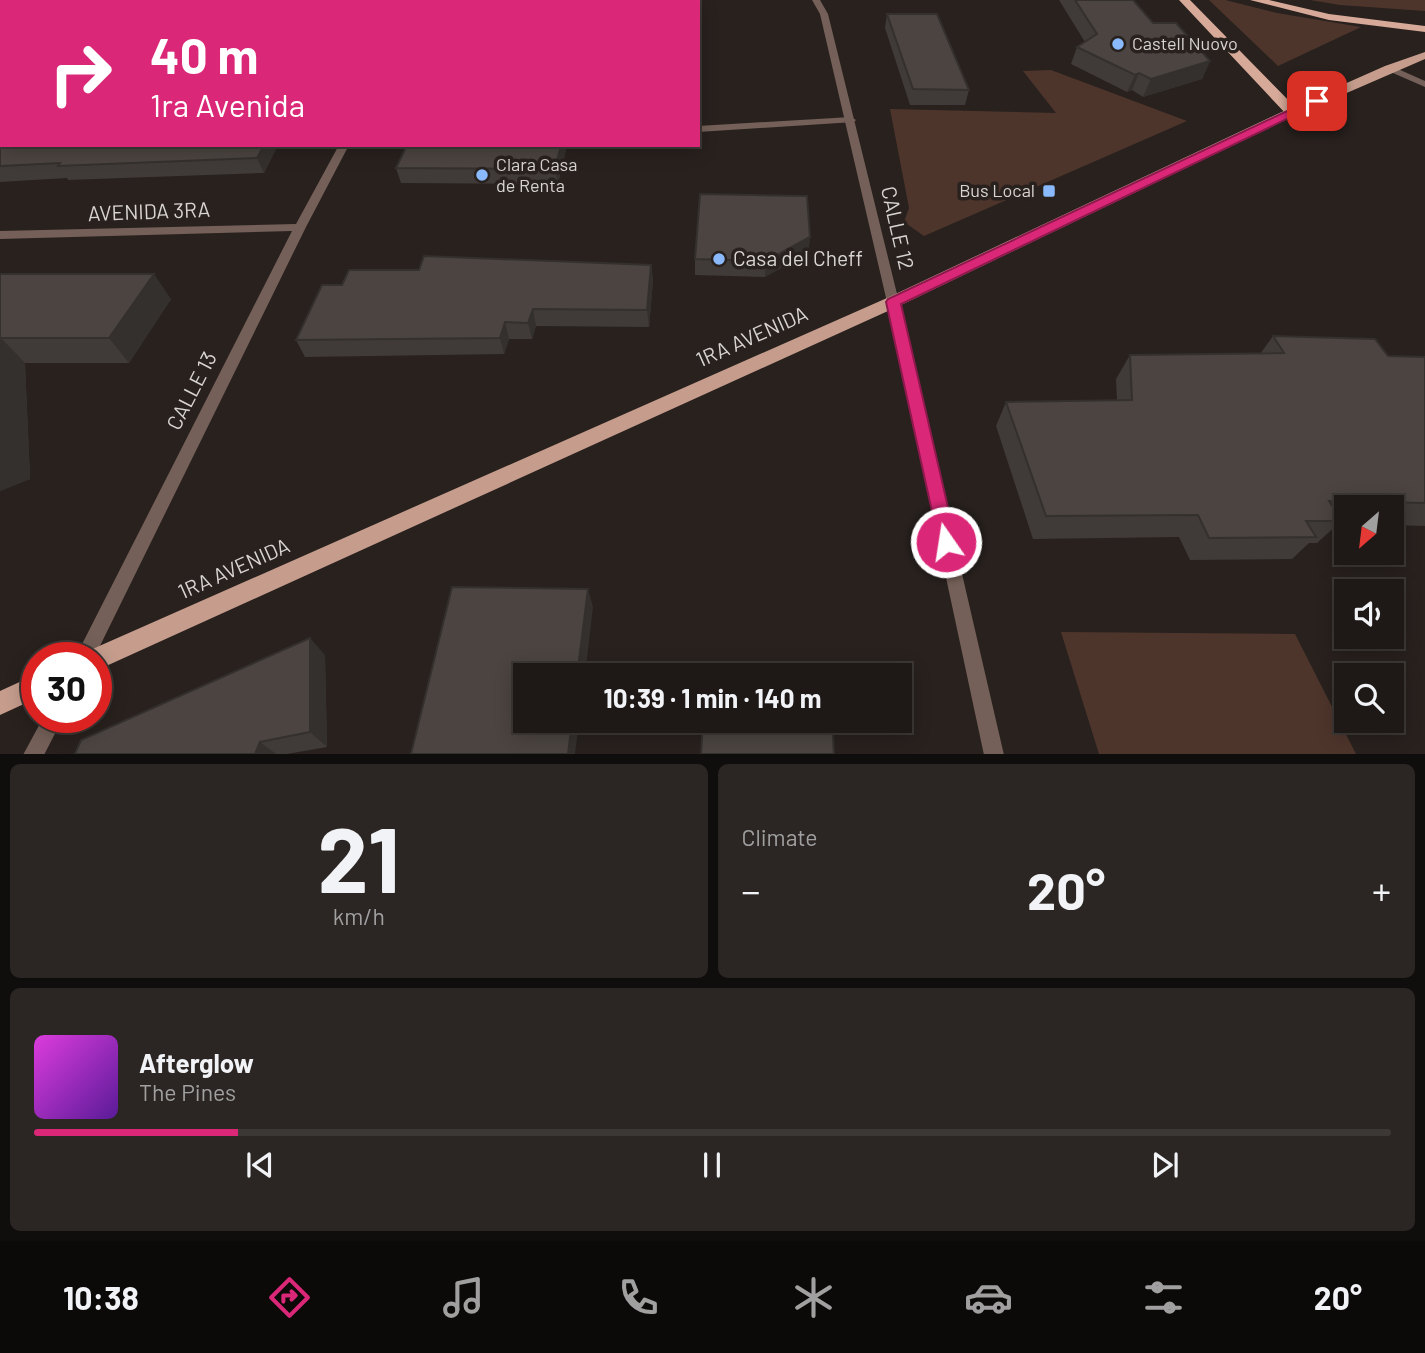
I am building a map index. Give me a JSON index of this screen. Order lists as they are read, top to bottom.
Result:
{
  "streets": {
    "main road": ["1RA AVENIDA"],
    "street": ["AVENIDA 3RA", "CALLE 12", "CALLE 13"]
  },
  "crossings": [
    ["AVENIDA 3RA", "CALLE 13"],
    ["CALLE 12", "1RA AVENIDA"]
  ],
  "places": {
    "other": ["Castell Nuovo", "Clara Casa de Renta", "Casa del Cheff"],
    "transit": ["Bus Local"]
  },
  "north": "bottom left",
  "page": {
    "turn": ["40 m", "1ra Avenida"],
    "limit": "30",
    "trip": "10:39 · 1 min · 140 m",
    "tile": [
      ["21", "km/h"],
      "Climate"
    ],
    "heat": ["−", "20°", "+"],
    "song": ["Afterglow", "The Pines"],
    "tabs": ["10:38", "20°"]
  }
}
